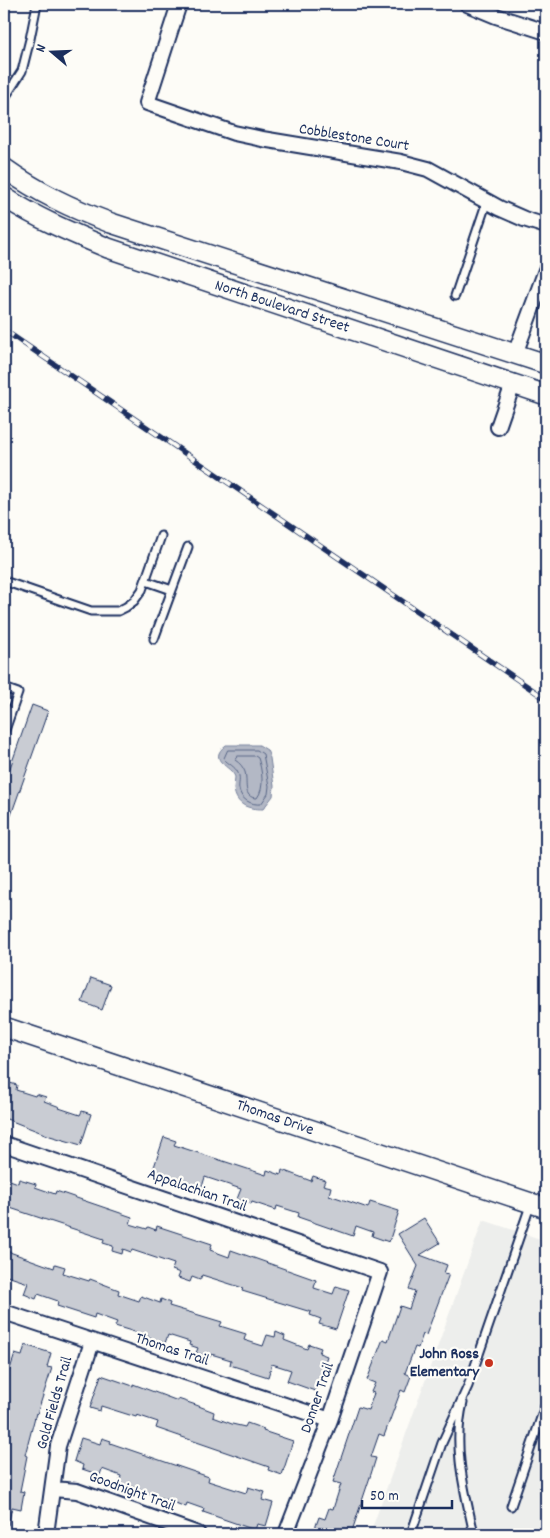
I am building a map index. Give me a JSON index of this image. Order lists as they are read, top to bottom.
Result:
{
  "streets": {
    "main road": ["North Boulevard Street", "Thomas Drive"],
    "street": [
      "Cobblestone Court",
      "Appalachian Trail",
      "Thomas Trail",
      "Donner Trail",
      "Gold Fields Trail",
      "Goodnight Trail"
    ]
  },
  "crossings": [
    ["Appalachian Trail", "Donner Trail"],
    ["Thomas Trail", "Donner Trail"],
    ["Thomas Trail", "Gold Fields Trail"],
    ["Gold Fields Trail", "Goodnight Trail"]
  ],
  "places": ["John Ross Elementary"],
  "scale_bar": "50 m",
  "north": "left"
}
